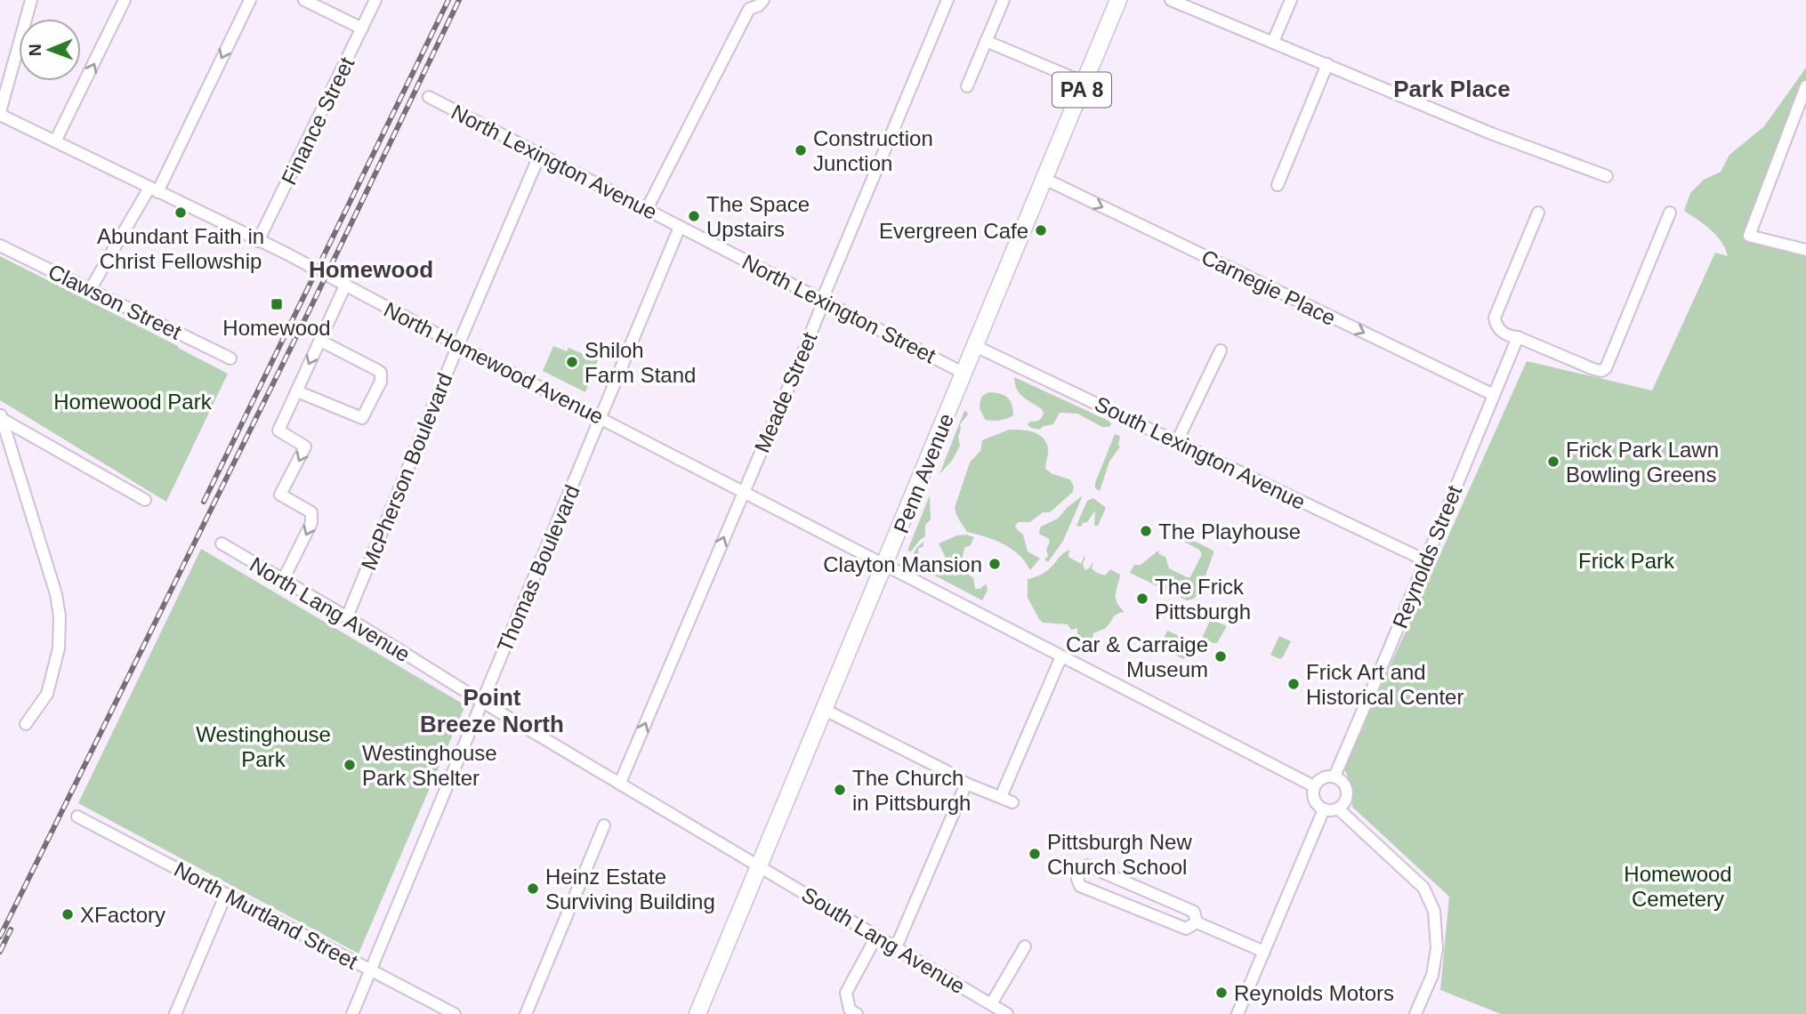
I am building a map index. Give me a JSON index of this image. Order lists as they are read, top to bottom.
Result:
{
  "streets": {
    "highway": ["PA 8", "Penn Avenue"],
    "street": [
      "Finance Street",
      "North Lexington Avenue",
      "Carnegie Place",
      "Clawson Street",
      "North Lexington Street",
      "North Homewood Avenue",
      "Meade Street",
      "South Lexington Avenue",
      "McPherson Boulevard",
      "Reynolds Street",
      "Thomas Boulevard",
      "North Lang Avenue",
      "North Murtland Street",
      "South Lang Avenue"
    ]
  },
  "crossings": [
    ["Finance Street", "North Homewood Avenue"],
    ["North Lexington Avenue", "North Lexington Street"],
    ["North Lexington Avenue", "McPherson Boulevard"],
    ["North Lexington Avenue", "Thomas Boulevard"],
    ["Carnegie Place", "Penn Avenue"],
    ["Carnegie Place", "Reynolds Street"],
    ["North Lexington Street", "Meade Street"],
    ["North Lexington Street", "Penn Avenue"],
    ["North Lexington Street", "Thomas Boulevard"],
    ["North Homewood Avenue", "Meade Street"],
    ["North Homewood Avenue", "McPherson Boulevard"],
    ["North Homewood Avenue", "Penn Avenue"],
    ["North Homewood Avenue", "Reynolds Street"],
    ["North Homewood Avenue", "Thomas Boulevard"],
    ["Meade Street", "North Lang Avenue"],
    ["South Lexington Avenue", "Penn Avenue"],
    ["South Lexington Avenue", "Reynolds Street"],
    ["McPherson Boulevard", "North Lang Avenue"],
    ["Penn Avenue", "North Lang Avenue"],
    ["Penn Avenue", "South Lang Avenue"],
    ["Thomas Boulevard", "North Lang Avenue"],
    ["Thomas Boulevard", "North Murtland Street"],
    ["North Lang Avenue", "South Lang Avenue"]
  ],
  "one_way": ["Carnegie Place", "Meade Street"],
  "districts": ["Park Place", "Homewood", "Point Breeze North"],
  "parks": [
    "Homewood Park",
    "Frick Park",
    "Westinghouse Park",
    "Homewood Cemetery"
  ],
  "places": {
    "other": [
      "Construction Junction",
      "Abundant Faith in Christ Fellowship",
      "The Space Upstairs",
      "Evergreen Cafe",
      "Shiloh Farm Stand",
      "Frick Park Lawn Bowling Greens",
      "The Playhouse",
      "Clayton Mansion",
      "The Frick Pittsburgh",
      "Car & Carraige Museum",
      "Frick Art and Historical Center",
      "Westinghouse Park Shelter",
      "The Church in Pittsburgh",
      "Pittsburgh New Church School",
      "Heinz Estate Surviving Building",
      "XFactory",
      "Reynolds Motors"
    ],
    "transit": ["Homewood"]
  },
  "north": "left"
}
